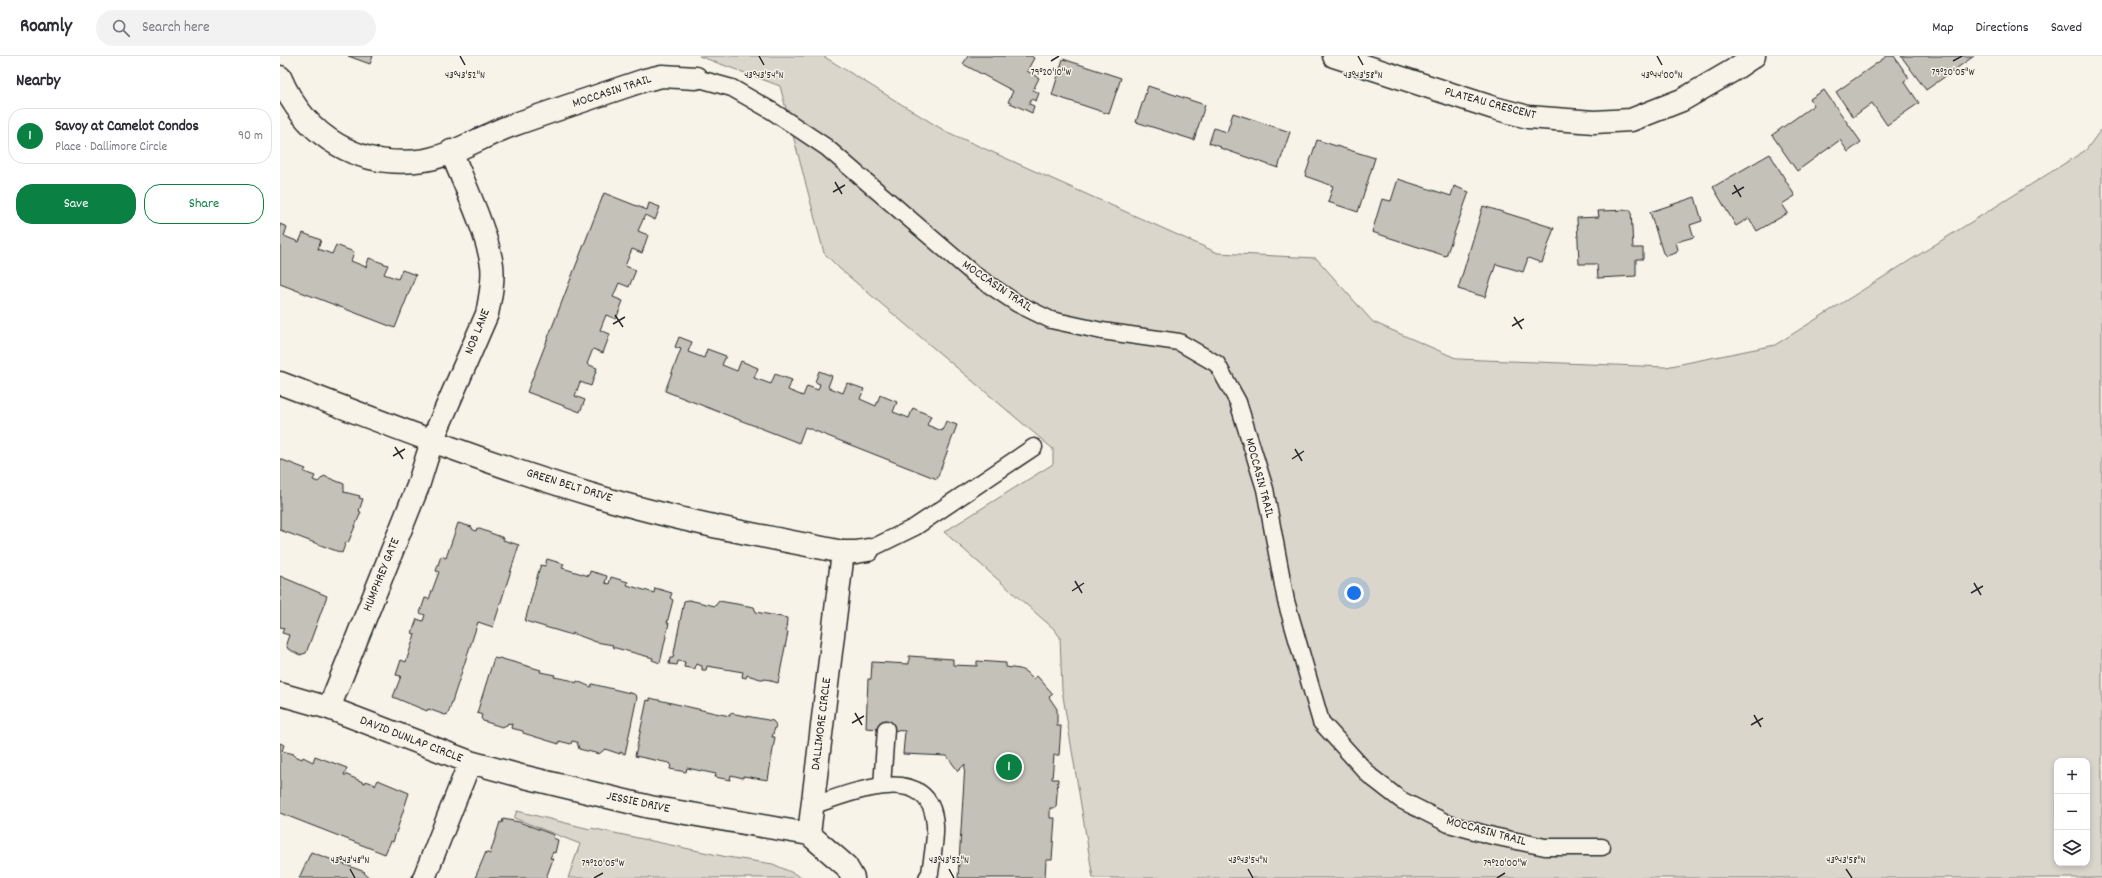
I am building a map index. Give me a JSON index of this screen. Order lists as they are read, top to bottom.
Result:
{
  "streets": {
    "street": [
      "MOCCASIN TRAIL",
      "PLATEAU CRESCENT",
      "NOB LANE",
      "GREEN BELT DRIVE",
      "HUMPHREY GATE",
      "DALLIMORE CIRCLE",
      "DAVID DUNLAP CIRCLE",
      "JESSIE DRIVE"
    ]
  },
  "crossings": [
    ["MOCCASIN TRAIL", "NOB LANE"],
    ["NOB LANE", "GREEN BELT DRIVE"],
    ["NOB LANE", "HUMPHREY GATE"],
    ["GREEN BELT DRIVE", "HUMPHREY GATE"],
    ["GREEN BELT DRIVE", "DALLIMORE CIRCLE"],
    ["HUMPHREY GATE", "DAVID DUNLAP CIRCLE"],
    ["DALLIMORE CIRCLE", "JESSIE DRIVE"],
    ["DAVID DUNLAP CIRCLE", "JESSIE DRIVE"]
  ],
  "page": {
    "header": "Roamly",
    "search": "Search here",
    "nav": ["Map", "Directions", "Saved"],
    "heading": "Nearby",
    "list": [
      {
        "mark": "1",
        "name": "Savoy at Camelot Condos",
        "note": "Place · Dallimore Circle",
        "value": "90 m"
      }
    ],
    "buttons": ["Save", "Share"],
    "pins": "1",
    "map_buttons": ["+", "−"]
  },
  "coordinates": [
    "79°20'10\"W",
    "79°20'05\"W",
    "43°43'52\"N",
    "43°43'54\"N",
    "43°44'00\"N",
    "43°43'58\"N",
    "43°43'48\"N",
    "79°20'00\"W"
  ]
}
